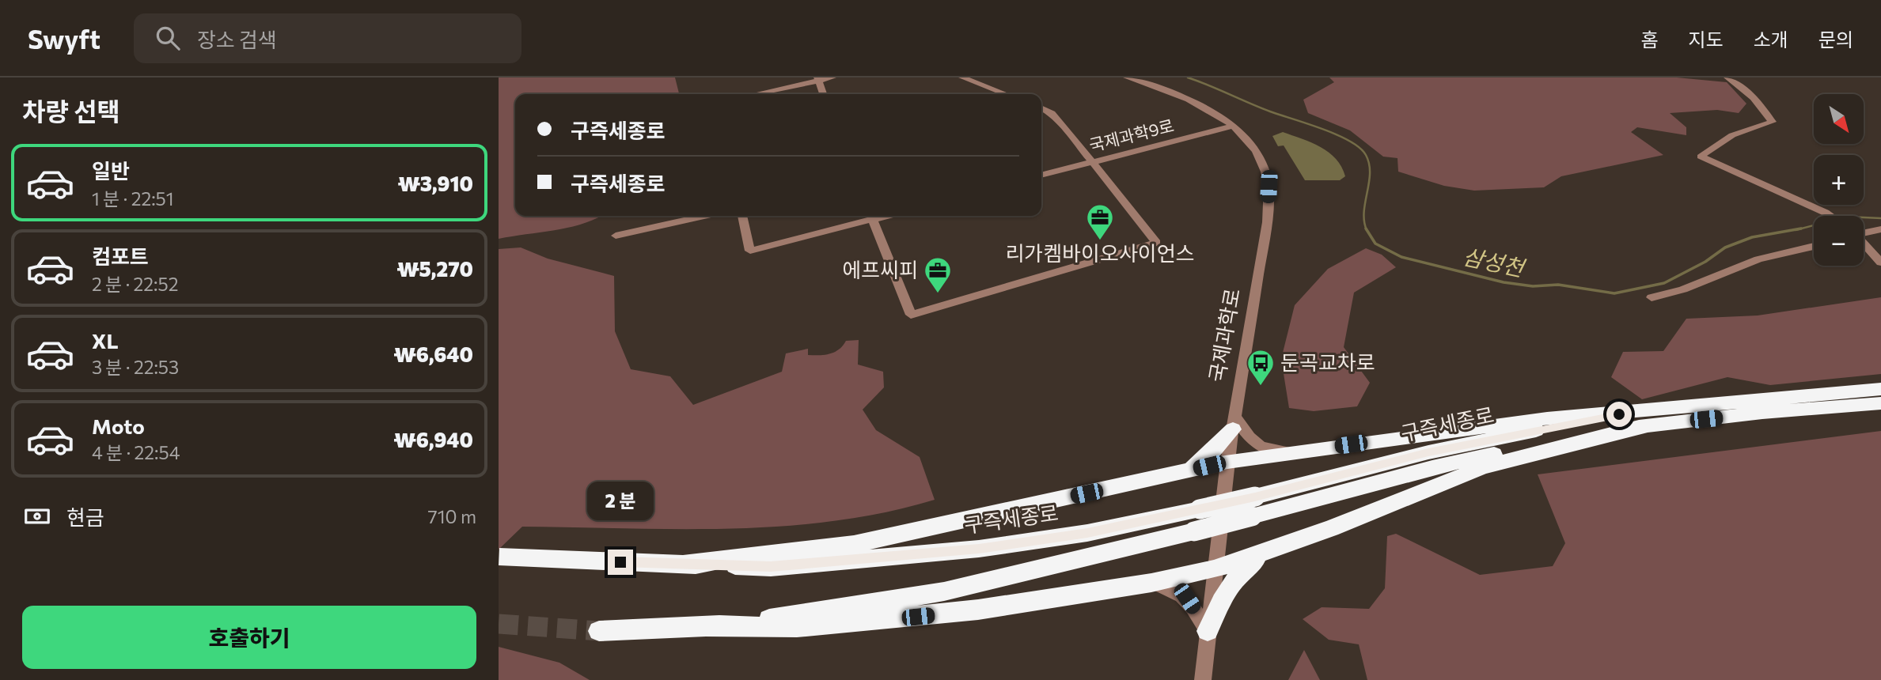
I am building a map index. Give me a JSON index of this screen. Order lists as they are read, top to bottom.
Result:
{
  "streets": {
    "highway": ["구즉세종로"],
    "street": ["국제과학9로", "국제과학로"]
  },
  "crossings": [
    ["국제과학9로", "국제과학로"]
  ],
  "water": ["삼성천"],
  "places": {
    "office": ["리가켐바이오사이언스", "에프씨피"],
    "bus stop": ["둔곡교차로"]
  },
  "north": "bottom right",
  "page": {
    "header": "Swyft",
    "search": "장소 검색",
    "nav": [
      "홈",
      "지도",
      "소개",
      "문의"
    ],
    "heading": "차량 선택",
    "map_buttons": ["+", "−"],
    "banner": ["구즉세종로", "구즉세종로"],
    "list": [
      {
        "name": "일반",
        "note": "1 분 · 22:51",
        "value": "₩3,910"
      },
      {
        "name": "컴포트",
        "note": "2 분 · 22:52",
        "value": "₩5,270"
      },
      {
        "name": "XL",
        "note": "3 분 · 22:53",
        "value": "₩6,640"
      },
      {
        "name": "Moto",
        "note": "4 분 · 22:54",
        "value": "₩6,940"
      }
    ],
    "bubble": "2 분",
    "pay": ["현금", "710 m"],
    "buttons": "호출하기"
  }
}
